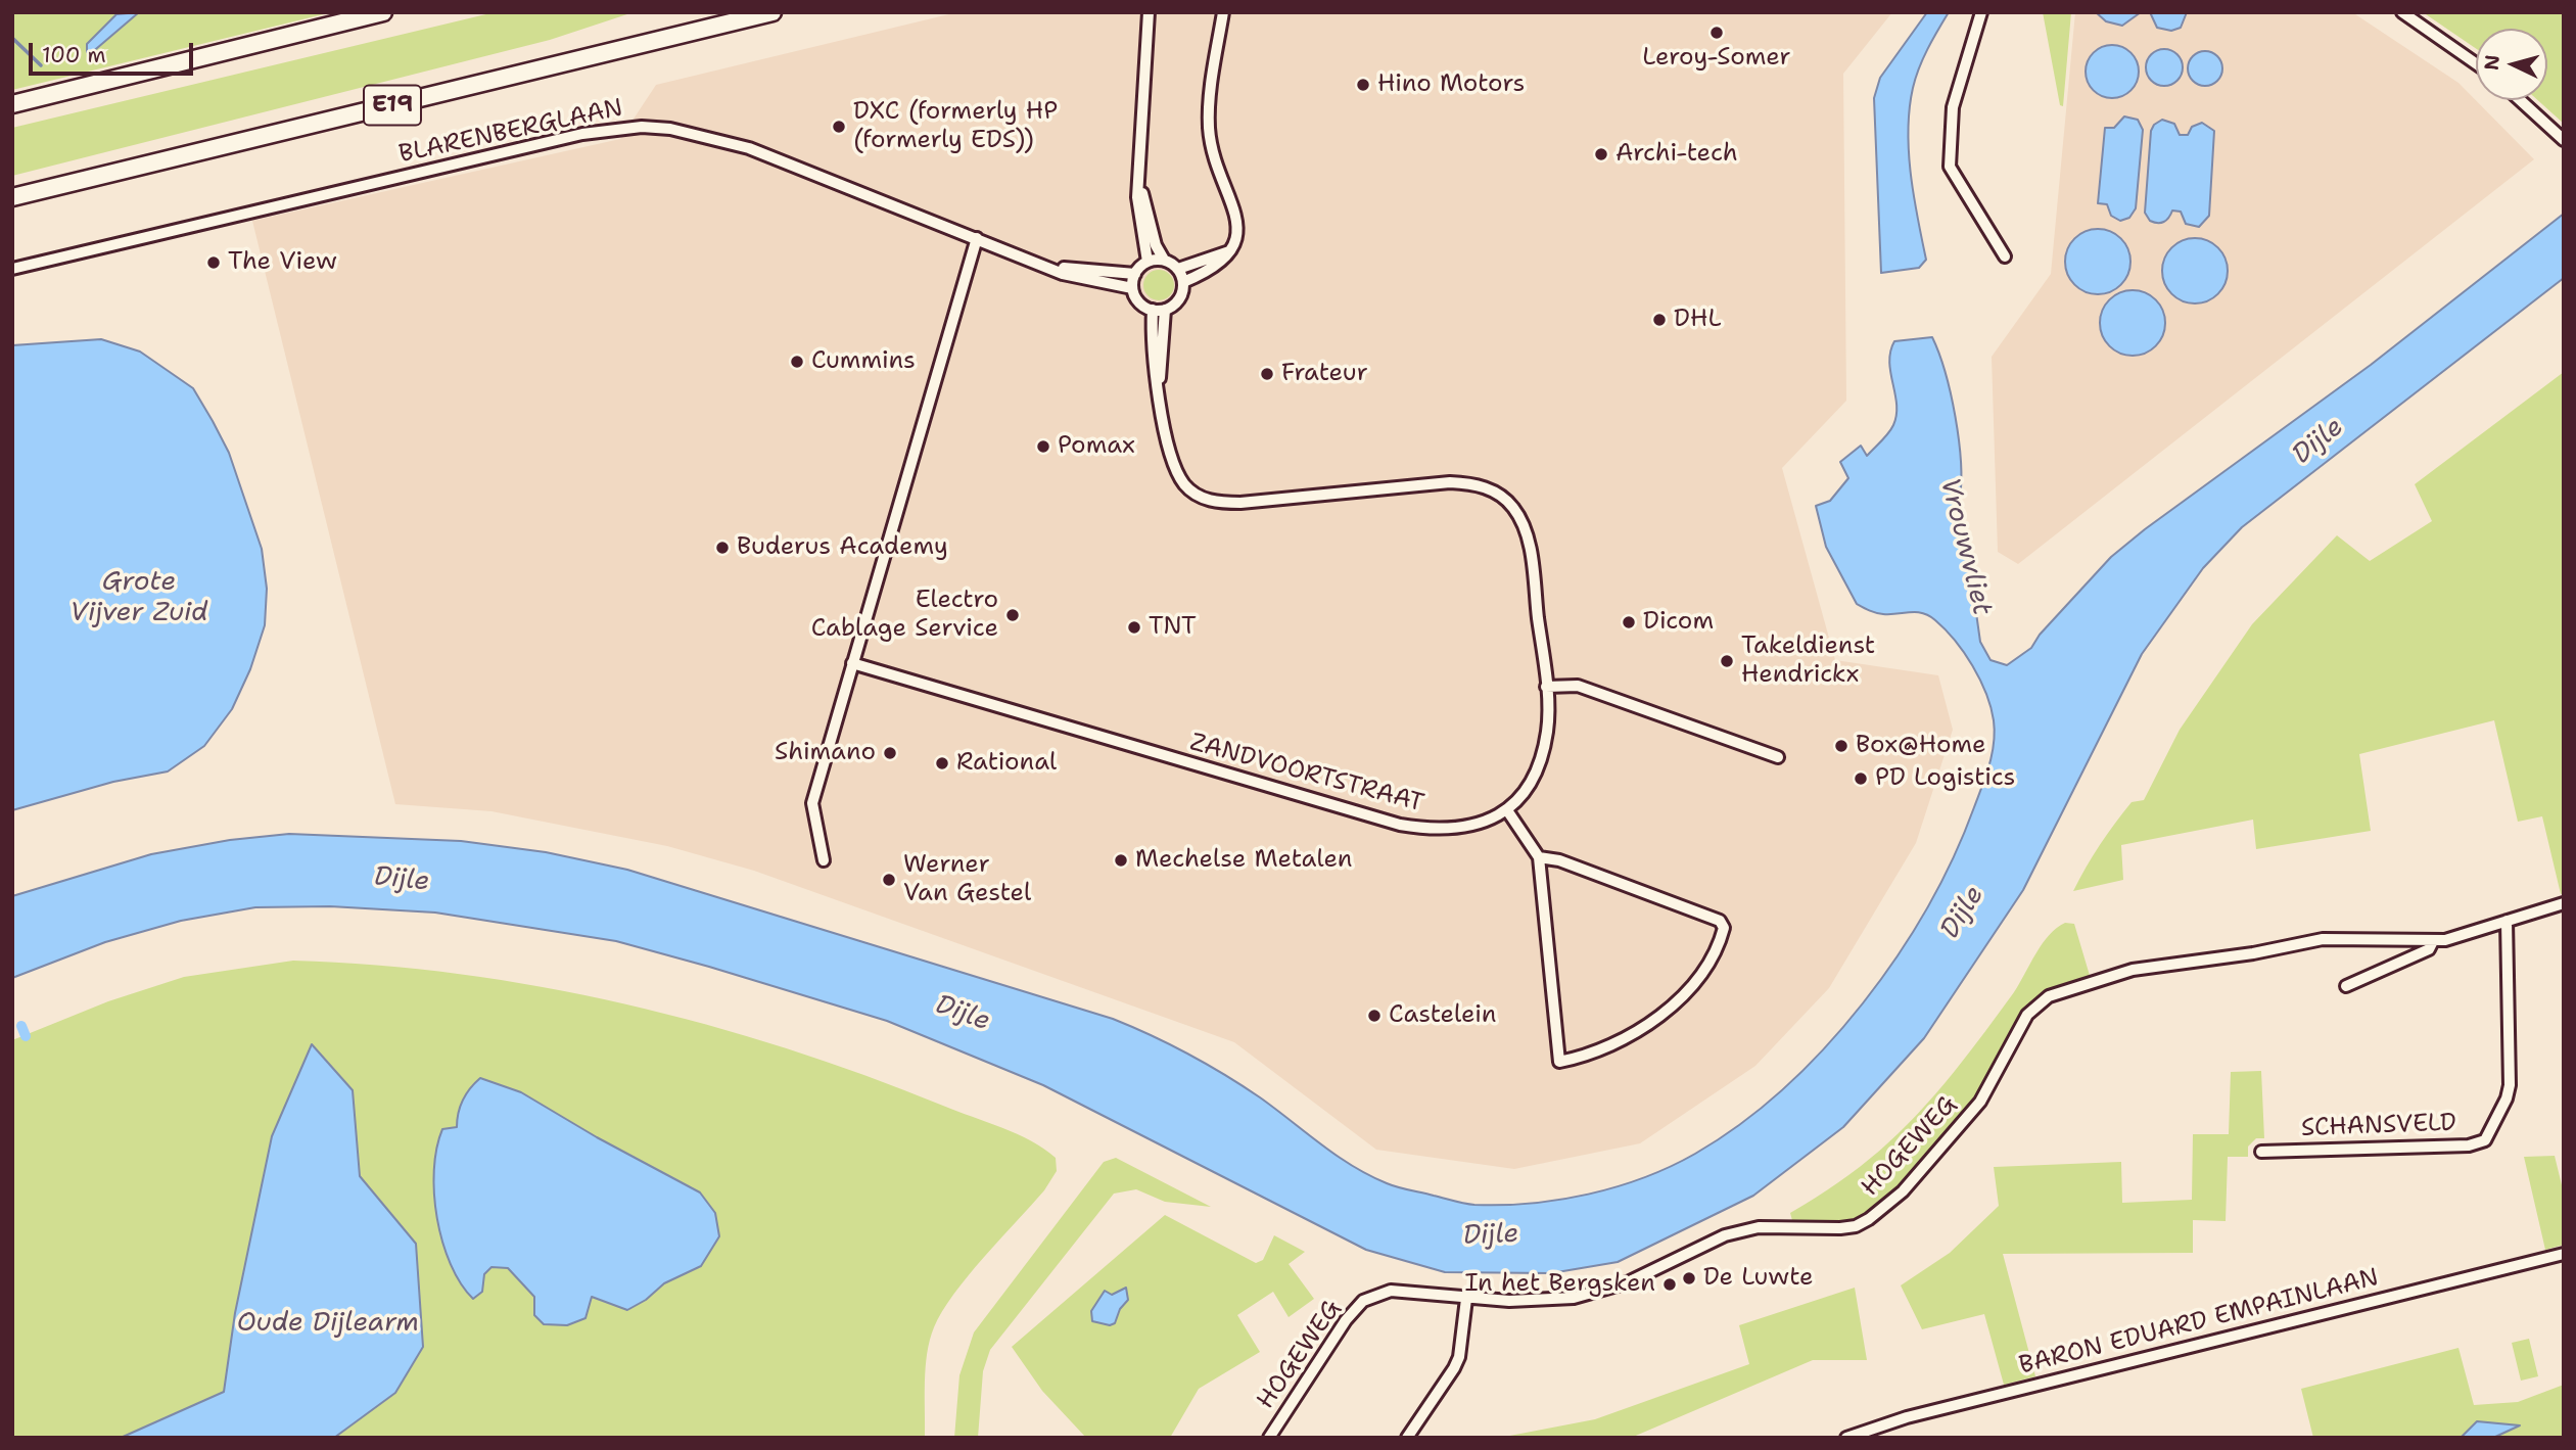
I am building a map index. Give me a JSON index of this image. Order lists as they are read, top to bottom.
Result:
{
  "streets": {
    "highway": ["E19"],
    "street": [
      "BLARENBERGLAAN",
      "ZANDVOORTSTRAAT",
      "SCHANSVELD",
      "HOGEWEG",
      "BARON EDUARD EMPAINLAAN"
    ]
  },
  "crossings": [
    ["BLARENBERGLAAN", "ZANDVOORTSTRAAT"],
    ["SCHANSVELD", "HOGEWEG"]
  ],
  "water": [
    "Dijle",
    "Vrouwvliet",
    "Grote Vijver Zuid",
    "Oude Dijlearm"
  ],
  "places": [
    "Leroy-Somer",
    "Hino Motors",
    "DXC (formerly HP (formerly EDS))",
    "Archi-tech",
    "The View",
    "DHL",
    "Cummins",
    "Frateur",
    "Pomax",
    "Buderus Academy",
    "Electro Cablage Service",
    "Dicom",
    "TNT",
    "Takeldienst Hendrickx",
    "Box@Home",
    "Shimano",
    "Rational",
    "PD Logistics",
    "Mechelse Metalen",
    "Werner Van Gestel",
    "Castelein",
    "De Luwte",
    "In het Bergsken"
  ],
  "scale_bar": "100 m",
  "north": "left"
}
